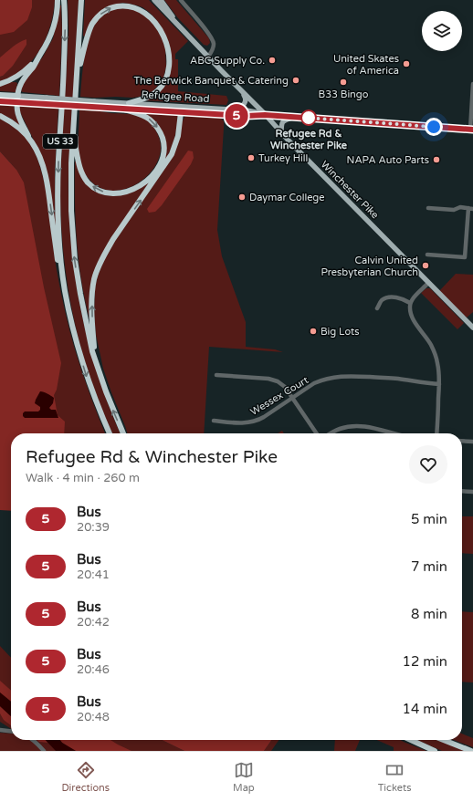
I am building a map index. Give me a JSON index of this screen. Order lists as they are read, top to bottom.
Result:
{
  "streets": {
    "highway": ["US 33"],
    "main road": ["Refugee Road", "Winchester Pike"],
    "street": ["Wessex Court"]
  },
  "crossings": [
    ["Refugee Road", "Winchester Pike"]
  ],
  "places": [
    "ABC Supply Co.",
    "United Skates of America",
    "The Berwick Banquet & Catering",
    "B33 Bingo",
    "Refugee Rd & Winchester Pike",
    "Turkey Hill",
    "NAPA Auto Parts",
    "Daymar College",
    "Calvin United Presbyterian Church",
    "Big Lots"
  ],
  "lines": ["bus line 5"],
  "page": {
    "on_map": "5",
    "heading": ["Refugee Rd & Winchester Pike", "Walk · 4 min · 260 m"],
    "list": [
      {
        "mark": "5",
        "name": "Bus",
        "note": "20:39",
        "value": "5 min"
      },
      {
        "mark": "5",
        "name": "Bus",
        "note": "20:41",
        "value": "7 min"
      },
      {
        "mark": "5",
        "name": "Bus",
        "note": "20:42",
        "value": "8 min"
      },
      {
        "mark": "5",
        "name": "Bus",
        "note": "20:46",
        "value": "12 min"
      },
      {
        "mark": "5",
        "name": "Bus",
        "note": "20:48",
        "value": "14 min"
      }
    ],
    "tabs": ["Directions", "Map", "Tickets"]
  }
}
